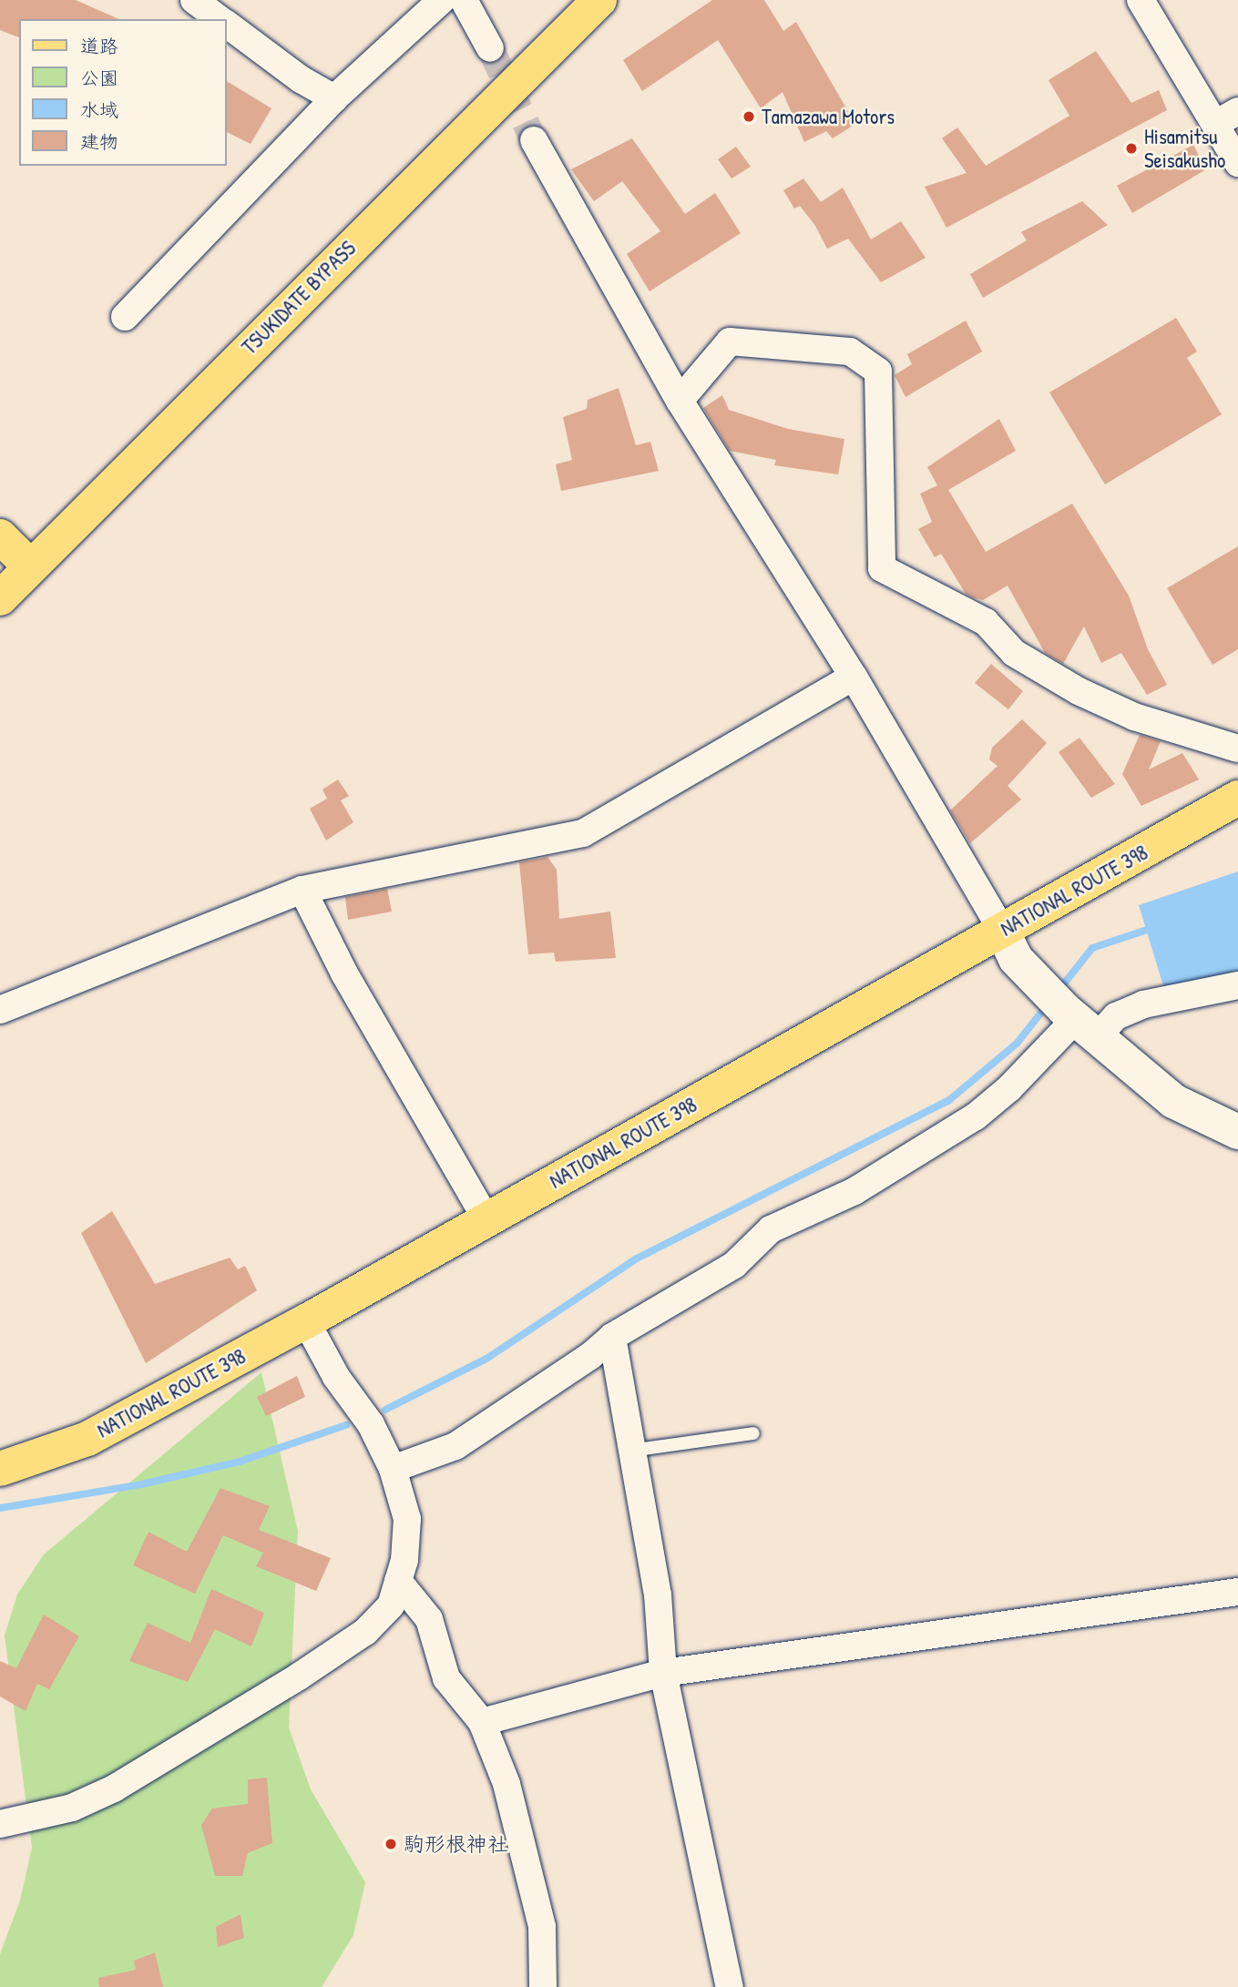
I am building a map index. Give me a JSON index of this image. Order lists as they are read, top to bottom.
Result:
{
  "streets": {
    "main road": ["TSUKIDATE BYPASS", "NATIONAL ROUTE 398"]
  },
  "places": ["Tamazawa Motors", "Hisamitsu Seisakusho", "駒形根神社"],
  "legend": [
    "道路",
    "公園",
    "水域",
    "建物"
  ]
}
